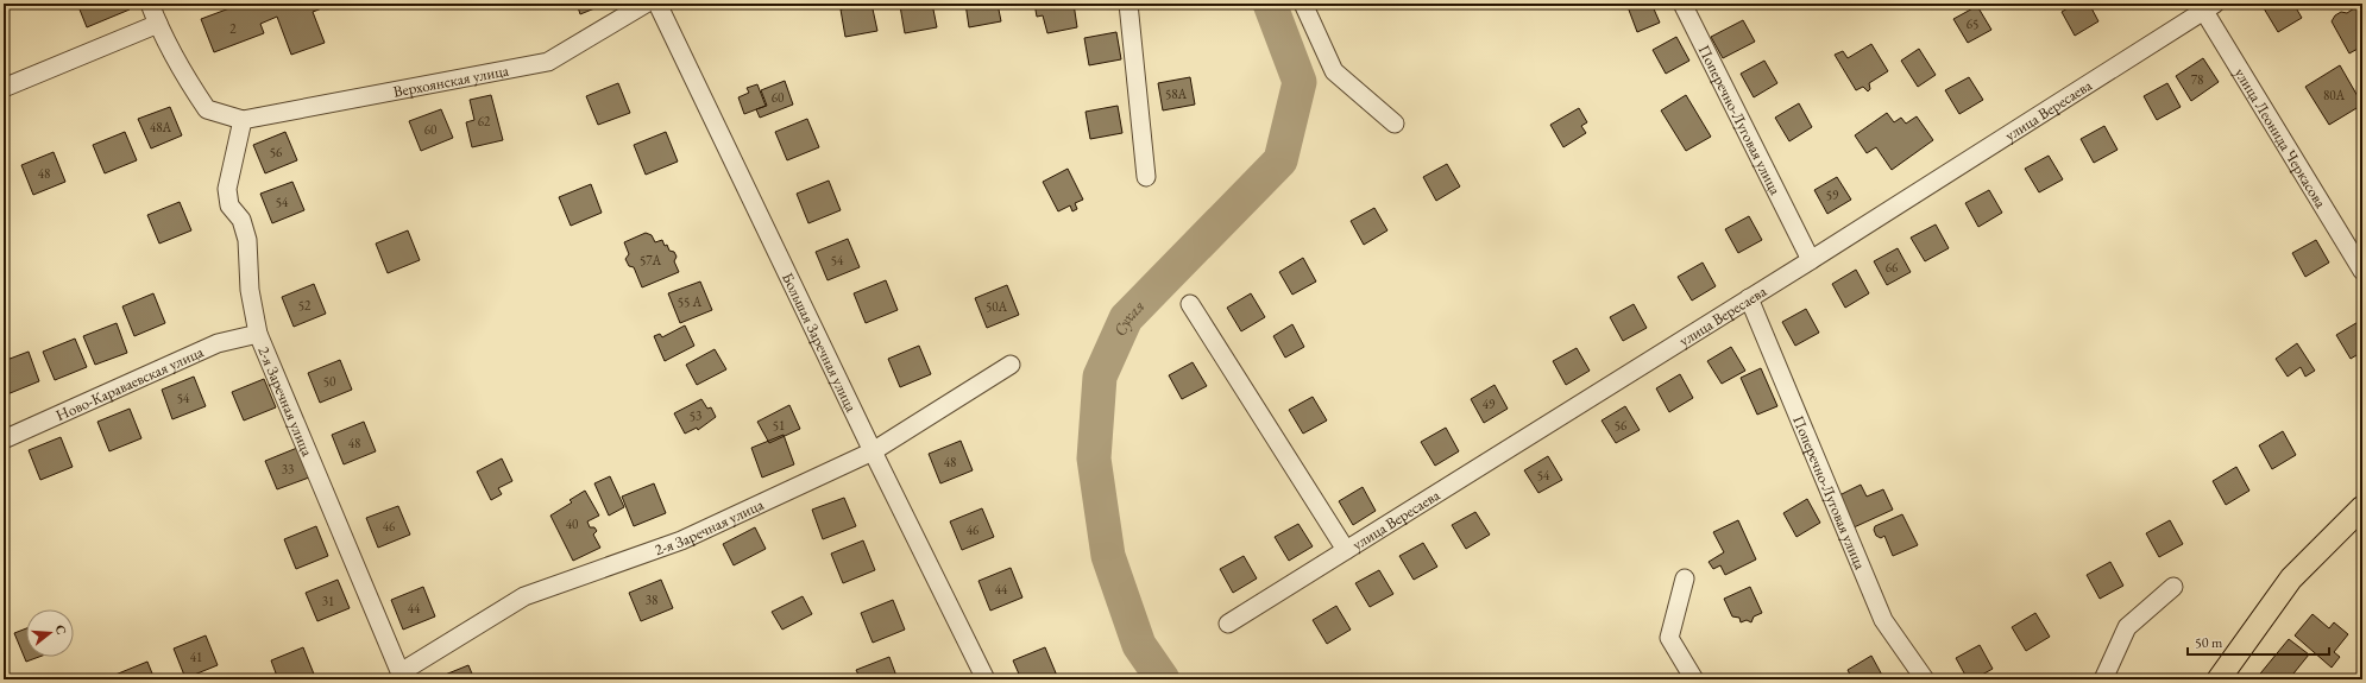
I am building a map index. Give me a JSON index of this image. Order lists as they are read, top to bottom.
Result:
{
  "streets": {
    "street": [
      "Верхоянская улица",
      "улица Вересаева",
      "Поперечно-Луговая улица",
      "улица Леонида Черкасова",
      "Большая Заречная улица",
      "Ново-Караваевская улица",
      "2-я Заречная улица"
    ]
  },
  "crossings": [
    ["Верхоянская улица", "2-я Заречная улица"],
    ["улица Вересаева", "Поперечно-Луговая улица"],
    ["улица Вересаева", "улица Леонида Черкасова"],
    ["Большая Заречная улица", "2-я Заречная улица"],
    ["Ново-Караваевская улица", "2-я Заречная улица"]
  ],
  "water": ["Сухая"],
  "house_numbers": [
    "65",
    "2",
    "78",
    "58А",
    "80А",
    "60",
    "62",
    "48А",
    "60",
    "56",
    "48",
    "59",
    "54",
    "57А",
    "54",
    "66",
    "55 А",
    "52",
    "50А",
    "50",
    "54",
    "49",
    "53",
    "51",
    "56",
    "48",
    "48",
    "33",
    "54",
    "40",
    "46",
    "46",
    "44",
    "38",
    "31",
    "44",
    "41"
  ],
  "scale_bar": "50 m",
  "north": "right"
}
